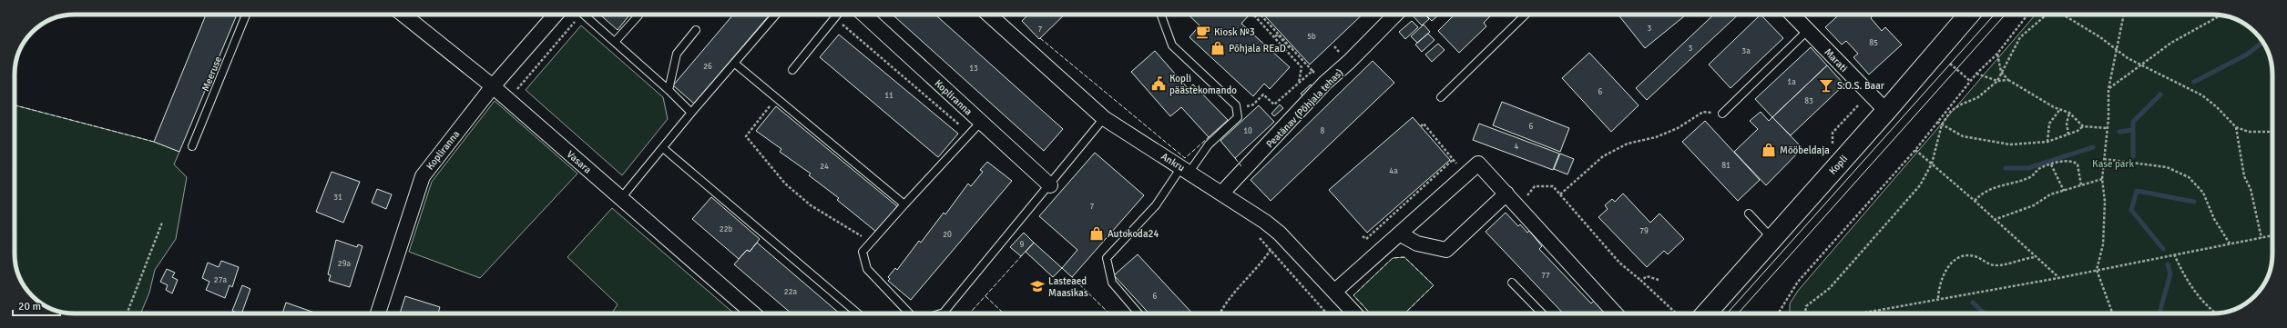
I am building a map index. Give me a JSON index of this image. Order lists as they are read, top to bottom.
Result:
{
  "streets": {
    "street": [
      "Marati",
      "Kopliranna",
      "Peatänav (Põhjala tehas)",
      "Vasara",
      "Ankru",
      "Kopli"
    ],
    "lane": ["Meeruse"]
  },
  "crossings": [
    ["Marati", "Kopli"],
    ["Kopliranna", "Vasara"],
    ["Peatänav (Põhjala tehas)", "Ankru"]
  ],
  "parks": ["Kase park"],
  "places": {
    "cafe": ["Kiosk №3"],
    "shop": ["Põhjala REaD", "Mööbeldaja", "Autokoda24"],
    "public building": ["Kopli päästekomando"],
    "bar": ["S.O.S. Baar"],
    "school or university": ["Lasteaed Maasikas"]
  },
  "house_numbers": [
    "3",
    "7",
    "5b",
    "85",
    "3",
    "3a",
    "26",
    "13",
    "1a",
    "6",
    "11",
    "83",
    "6",
    "10",
    "8",
    "4",
    "81",
    "24",
    "4a",
    "31",
    "7",
    "22b",
    "79",
    "20",
    "9",
    "29a",
    "77",
    "27a",
    "22a",
    "6"
  ],
  "scale_bar": "20 m"
}
